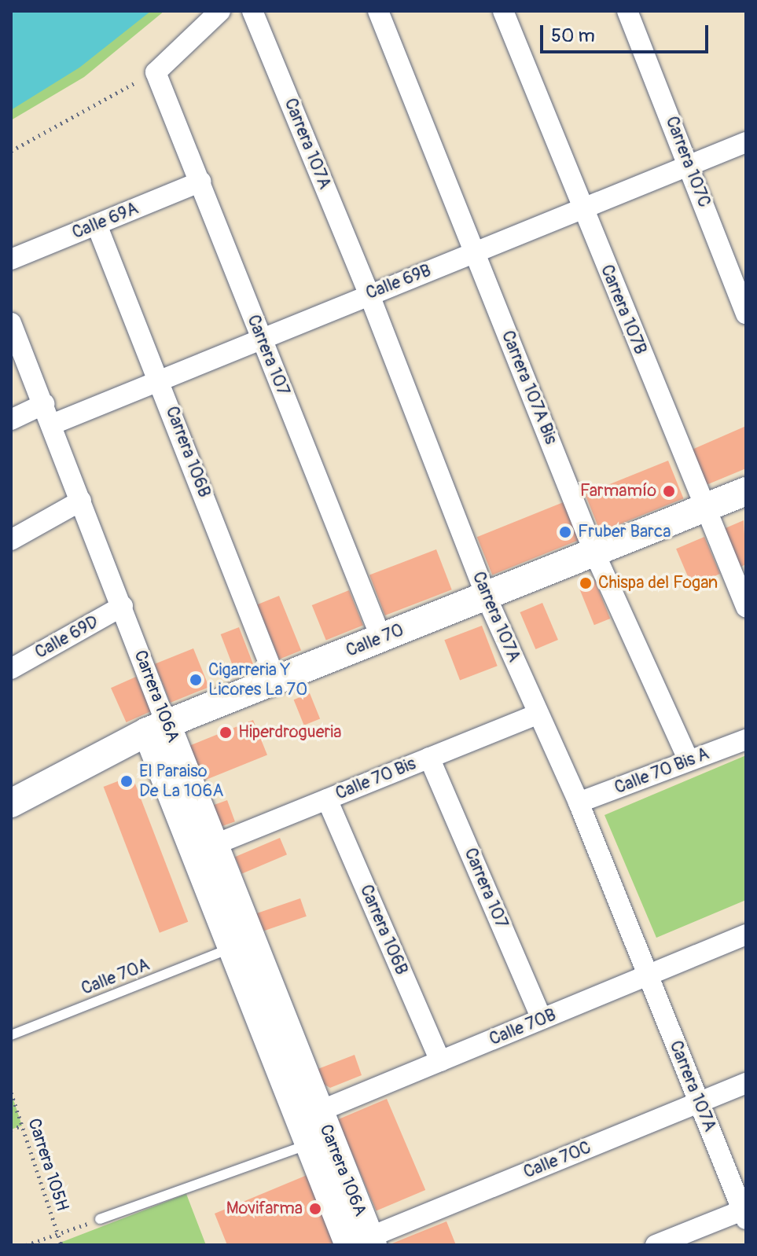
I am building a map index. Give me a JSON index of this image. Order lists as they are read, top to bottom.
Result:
{
  "streets": {
    "street": [
      "Carrera 107A",
      "Carrera 107C",
      "Calle 69A",
      "Calle 69B",
      "Carrera 107B",
      "Carrera 107",
      "Carrera 107A Bis",
      "Carrera 106B",
      "Calle 69D",
      "Calle 70",
      "Carrera 106A",
      "Calle 70 Bis A",
      "Calle 70 Bis",
      "Calle 70B",
      "Calle 70C"
    ],
    "lane": ["Calle 70A"],
    "path": ["Carrera 105H"]
  },
  "crossings": [
    ["Carrera 107A", "Calle 69B"],
    ["Carrera 107A", "Calle 70"],
    ["Carrera 107A", "Calle 70 Bis A"],
    ["Carrera 107A", "Calle 70 Bis"],
    ["Carrera 107A", "Calle 70B"],
    ["Carrera 107A", "Calle 70C"],
    ["Carrera 107C", "Calle 69B"],
    ["Calle 69A", "Carrera 107"],
    ["Calle 69A", "Carrera 106B"],
    ["Calle 69B", "Carrera 107B"],
    ["Calle 69B", "Carrera 107"],
    ["Calle 69B", "Carrera 107A Bis"],
    ["Calle 69B", "Carrera 106B"],
    ["Calle 69B", "Carrera 106A"],
    ["Carrera 107B", "Calle 70"],
    ["Carrera 107", "Calle 70"],
    ["Carrera 107", "Calle 70 Bis"],
    ["Carrera 107", "Calle 70B"],
    ["Carrera 107A Bis", "Calle 70"],
    ["Carrera 107A Bis", "Calle 70 Bis A"],
    ["Carrera 106B", "Calle 70"],
    ["Carrera 106B", "Calle 70 Bis"],
    ["Carrera 106B", "Calle 70B"],
    ["Calle 69D", "Carrera 106A"],
    ["Calle 70", "Carrera 106A"],
    ["Carrera 106A", "Calle 70 Bis"],
    ["Carrera 106A", "Calle 70A"],
    ["Carrera 106A", "Calle 70B"],
    ["Carrera 106A", "Calle 70C"]
  ],
  "places": [
    "Farmamío",
    "Fruber Barca",
    "Chispa del Fogan",
    "Cigarreria Y Licores La 70",
    "Hiperdrogueria",
    "El Paraiso De La 106A",
    "Movifarma"
  ],
  "scale_bar": "50 m"
}
